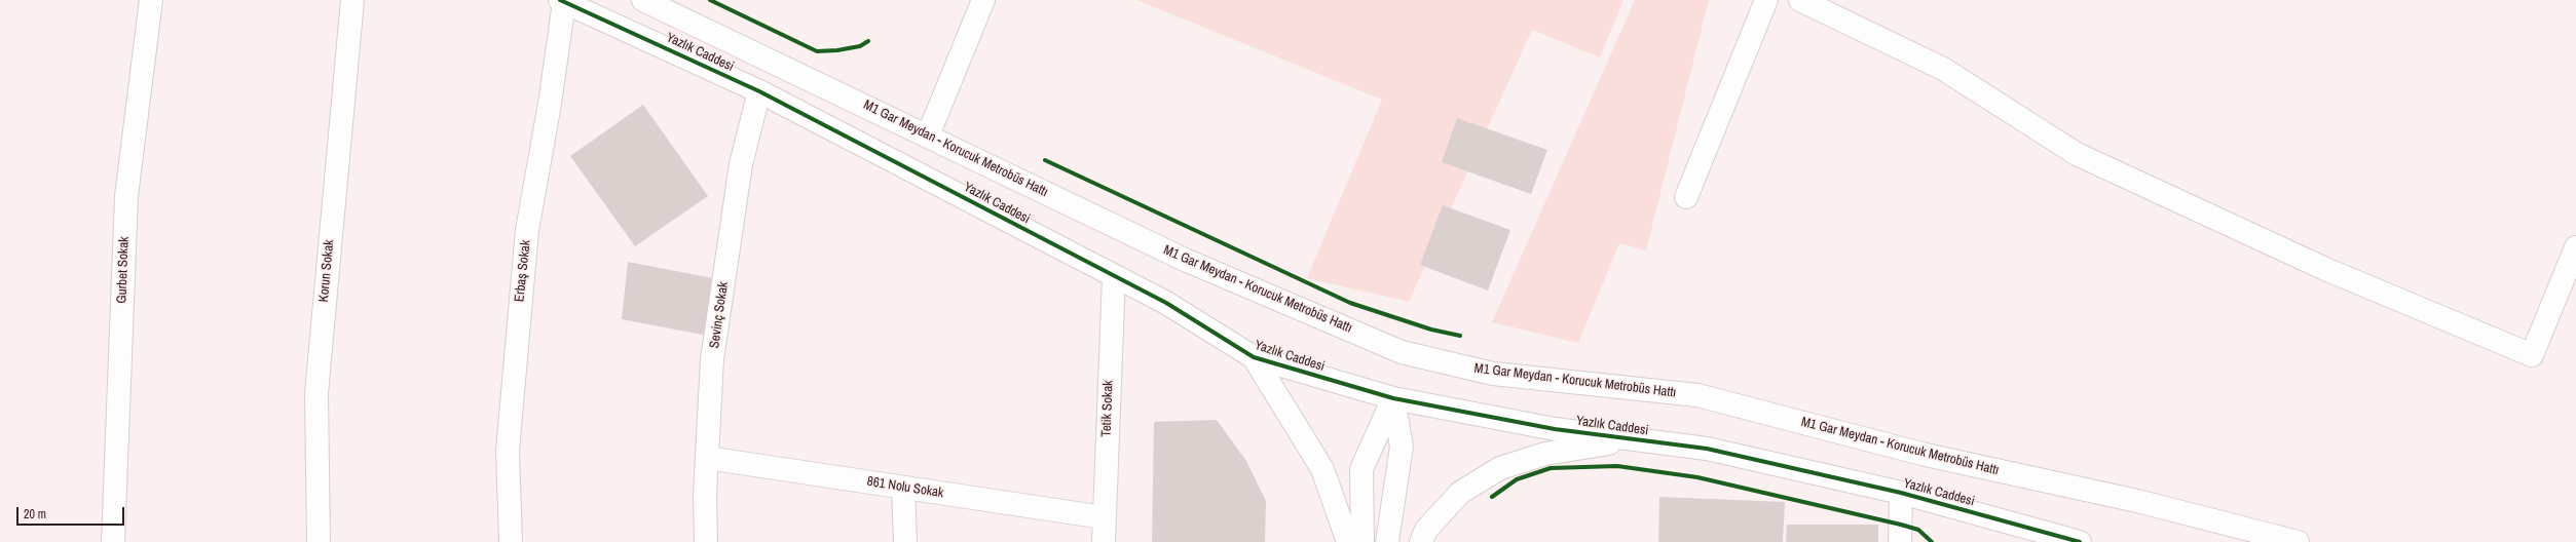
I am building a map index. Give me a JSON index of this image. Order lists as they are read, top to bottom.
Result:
{
  "streets": {
    "street": [
      "Yazlık Caddesi",
      "M1 Gar Meydan - Korucuk Metrobüs Hattı",
      "Gurbet Sokak",
      "Korun Sokak",
      "Erbaş Sokak",
      "Sevinç Sokak",
      "Tetik Sokak",
      "861 Nolu Sokak"
    ]
  },
  "crossings": [
    ["Yazlık Caddesi", "Erbaş Sokak"],
    ["Yazlık Caddesi", "Sevinç Sokak"],
    ["Yazlık Caddesi", "Tetik Sokak"],
    ["Sevinç Sokak", "861 Nolu Sokak"],
    ["Tetik Sokak", "861 Nolu Sokak"]
  ],
  "scale_bar": "20 m"
}
